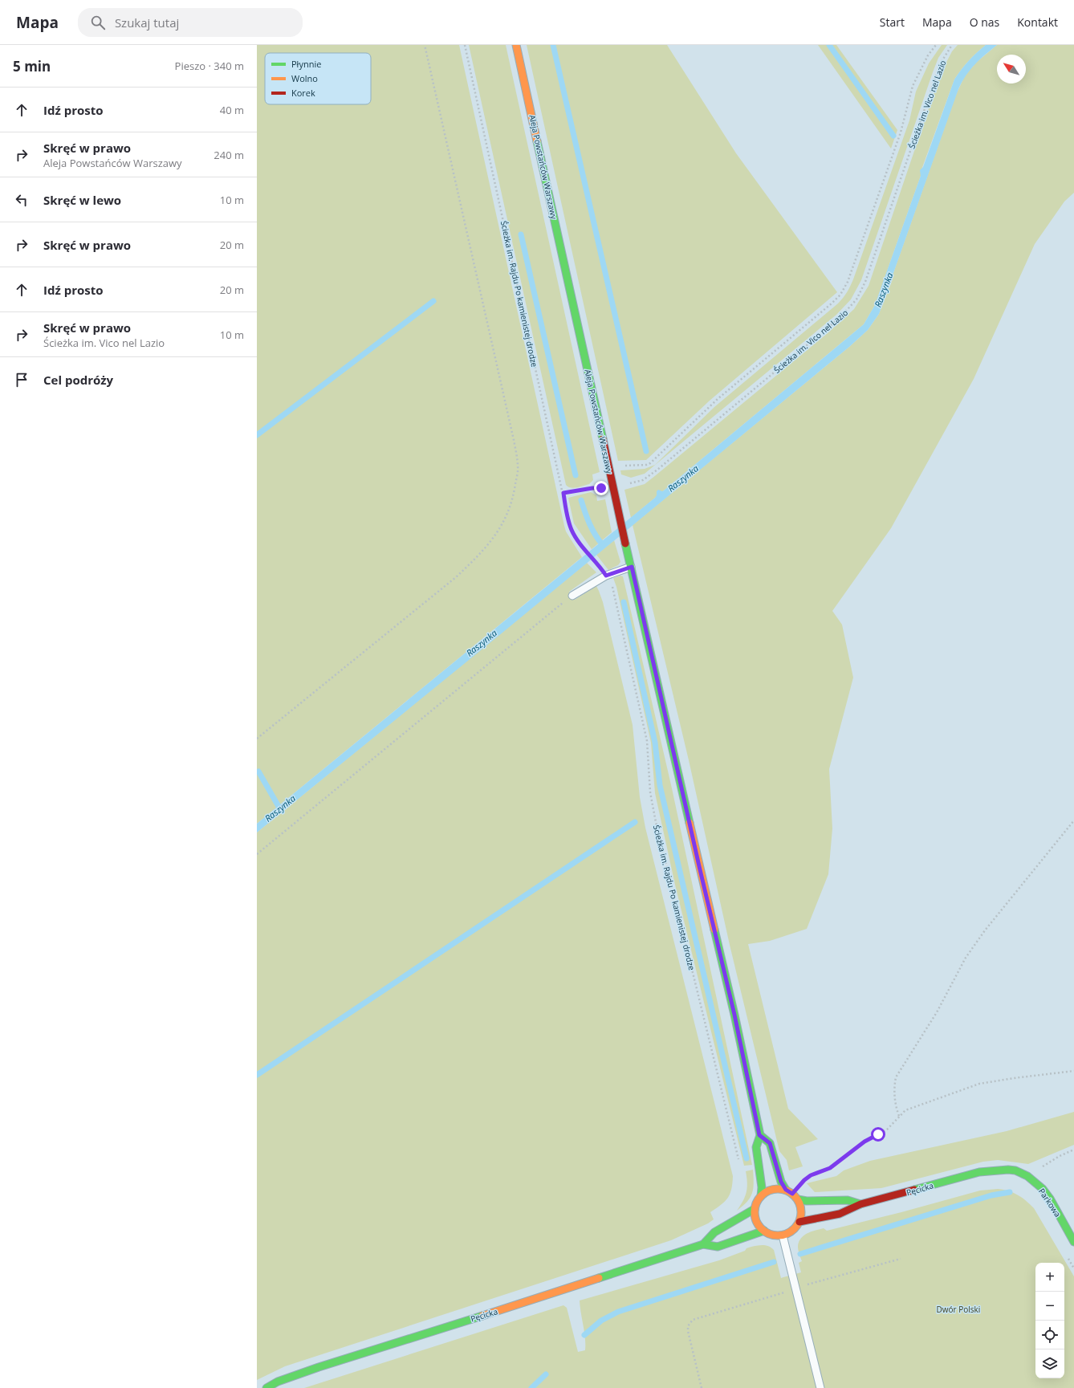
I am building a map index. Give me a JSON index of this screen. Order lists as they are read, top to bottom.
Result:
{
  "streets": {
    "street": ["Aleja Powstańców Warszawy", "Pęcicka", "Parkowa"],
    "path": ["Ścieżka im. Vico nel Lazio", "Ścieżka im. Rajdu Po kamienistej drodze"]
  },
  "crossings": [
    ["Aleja Powstańców Warszawy", "Pęcicka"],
    ["Pęcicka", "Parkowa"]
  ],
  "water": ["Raszynka"],
  "parks": ["Dwór Polski"],
  "legend": ["Płynnie", "Wolno", "Korek"],
  "north": "top left",
  "page": {
    "header": "Mapa",
    "search": "Szukaj tutaj",
    "nav": [
      "Start",
      "Mapa",
      "O nas",
      "Kontakt"
    ],
    "heading": ["5 min", "Pieszo · 340 m"],
    "list": [
      ["Idź prosto", "40 m"],
      ["Skręć w prawo", "Aleja Powstańców Warszawy", "240 m"],
      ["Skręć w lewo", "10 m"],
      ["Skręć w prawo", "20 m"],
      ["Idź prosto", "20 m"],
      ["Skręć w prawo", "Ścieżka im. Vico nel Lazio", "10 m"],
      "Cel podróży"
    ],
    "map_buttons": ["+", "−"]
  }
}
